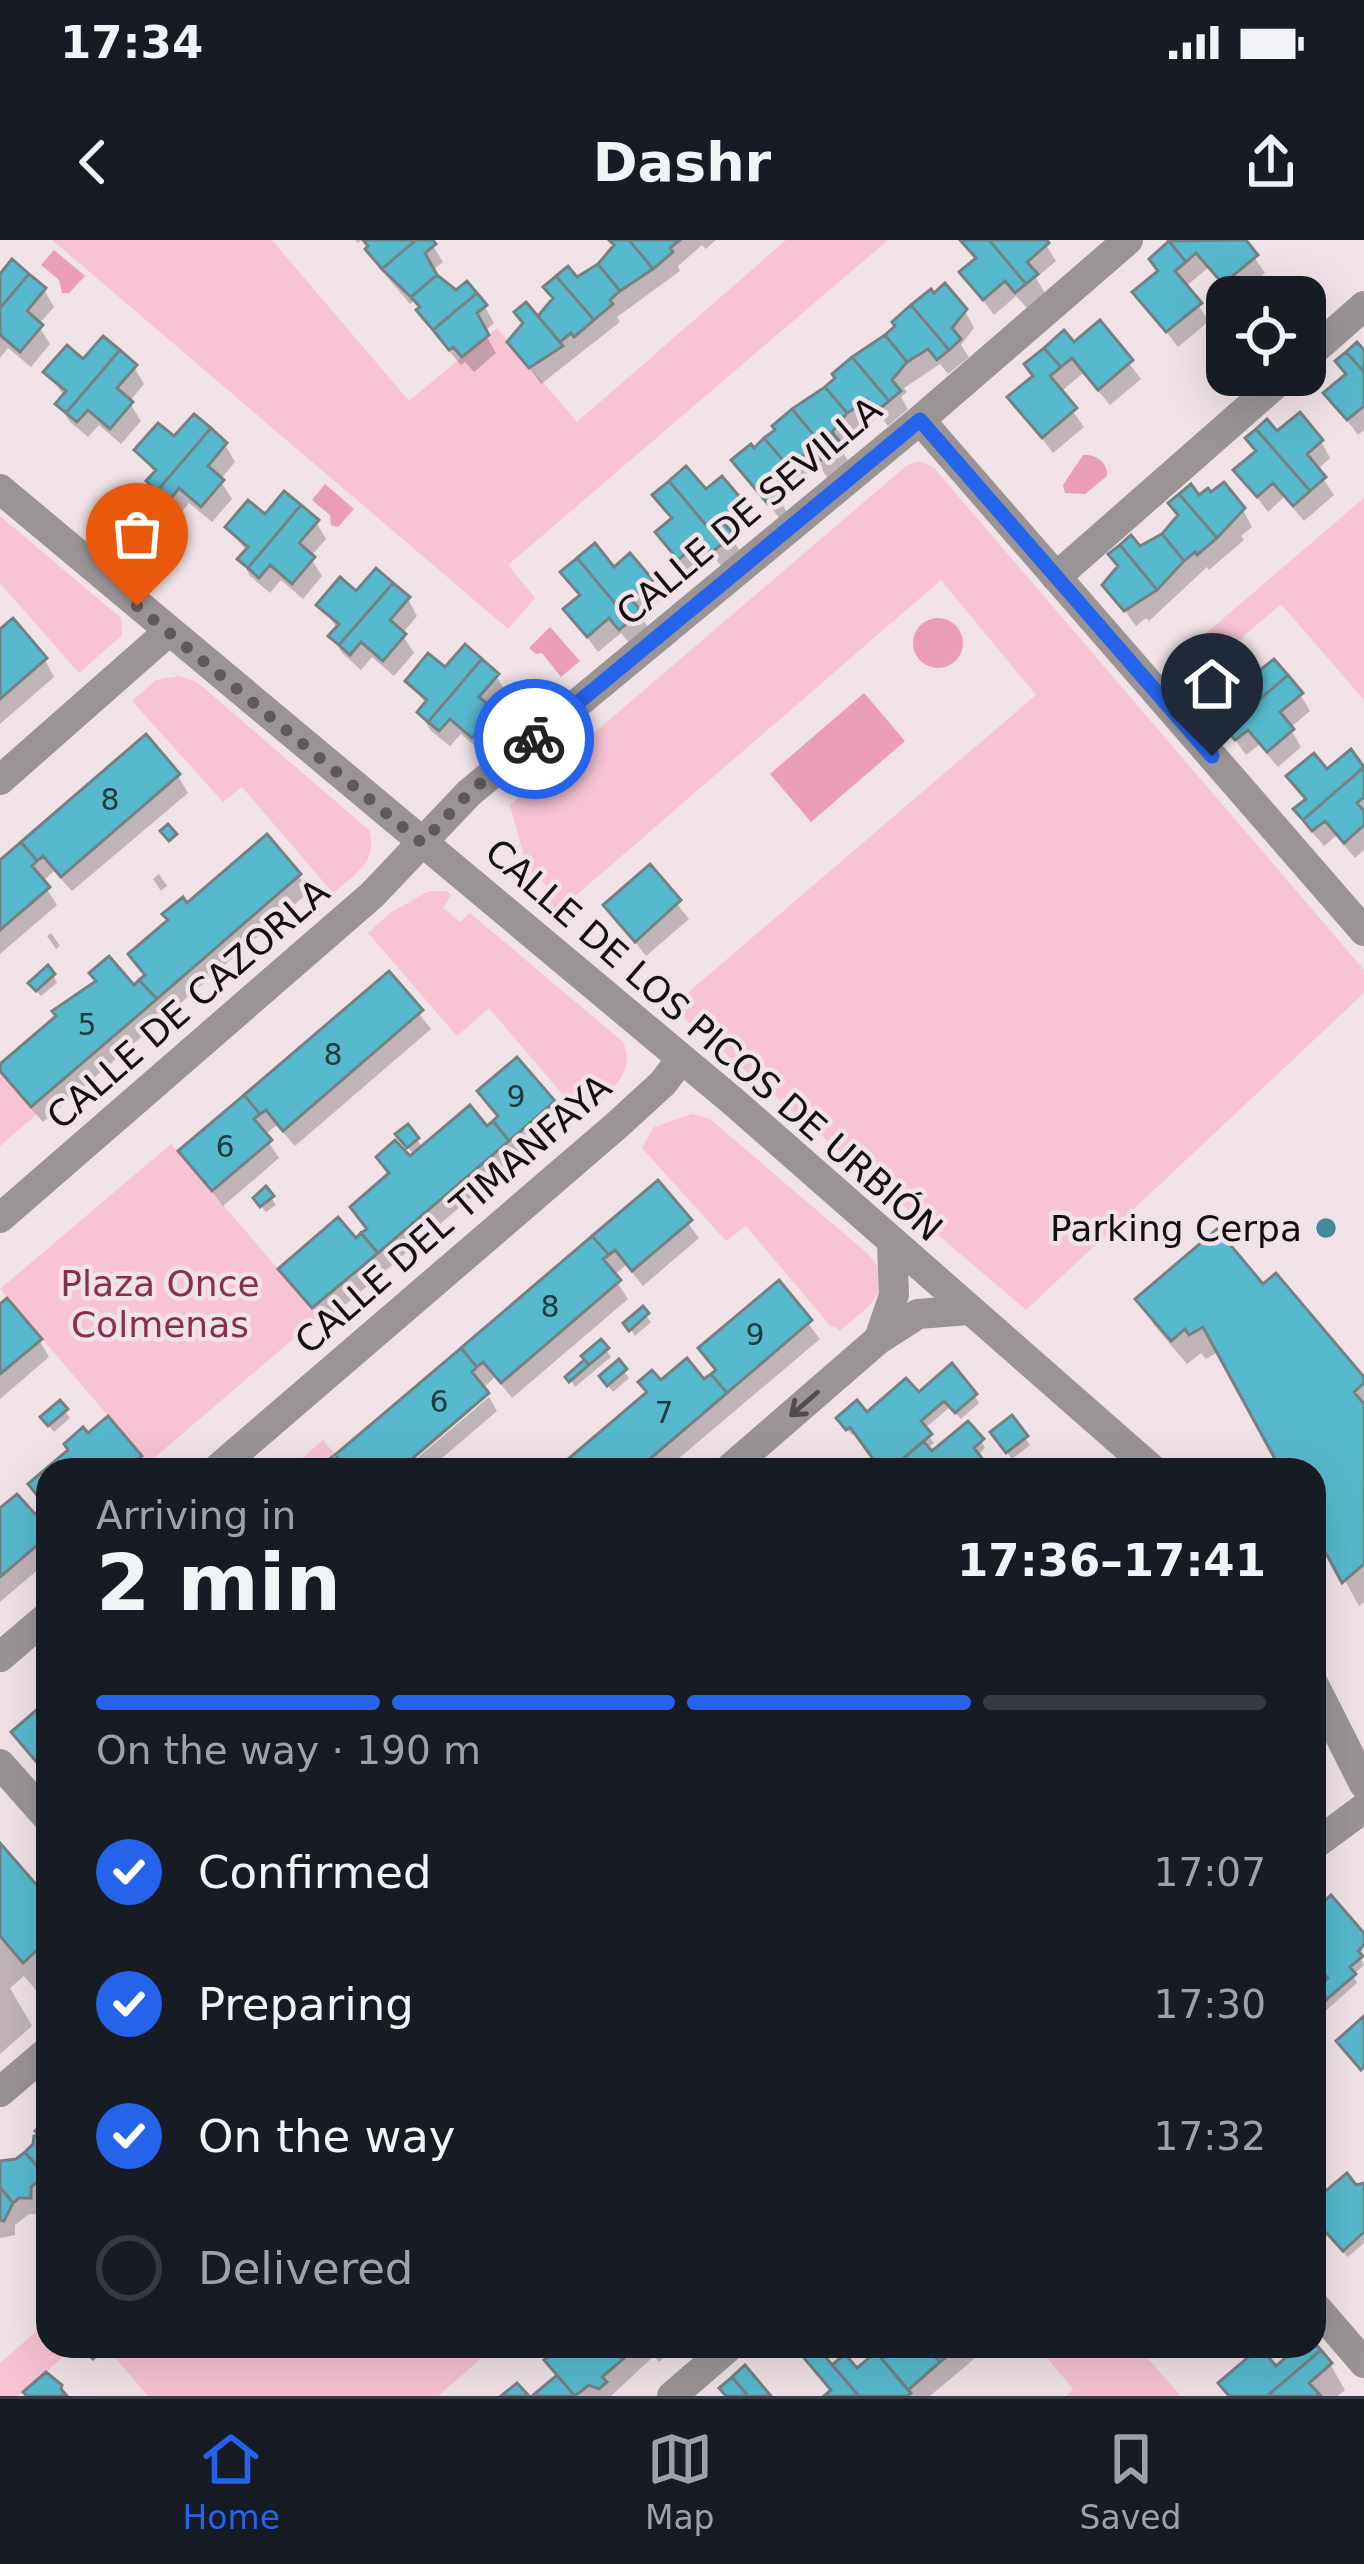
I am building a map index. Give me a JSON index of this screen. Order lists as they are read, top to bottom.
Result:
{
  "streets": {
    "street": [
      "CALLE DE SEVILLA",
      "CALLE DE CAZORLA",
      "CALLE DE LOS PICOS DE URBIÓN",
      "CALLE DEL TIMANFAYA"
    ]
  },
  "crossings": [
    ["CALLE DE SEVILLA", "CALLE DE CAZORLA"],
    ["CALLE DE SEVILLA", "CALLE DE LOS PICOS DE URBIÓN"],
    ["CALLE DE CAZORLA", "CALLE DE LOS PICOS DE URBIÓN"],
    ["CALLE DE LOS PICOS DE URBIÓN", "CALLE DEL TIMANFAYA"]
  ],
  "parks": ["Plaza Once Colmenas"],
  "places": ["Parking Cerpa"],
  "house_numbers": [
    "8",
    "5",
    "8",
    "9",
    "6",
    "8",
    "9",
    "6",
    "7"
  ],
  "page": {
    "status": "17:34",
    "header": "Dashr",
    "heading": ["2 min", "Arriving in", "17:36–17:41"],
    "bar": "On the way · 190 m",
    "list": [
      ["Confirmed", "17:07"],
      ["Preparing", "17:30"],
      ["On the way", "17:32"],
      "Delivered"
    ],
    "tabs": ["Home", "Map", "Saved"]
  }
}
